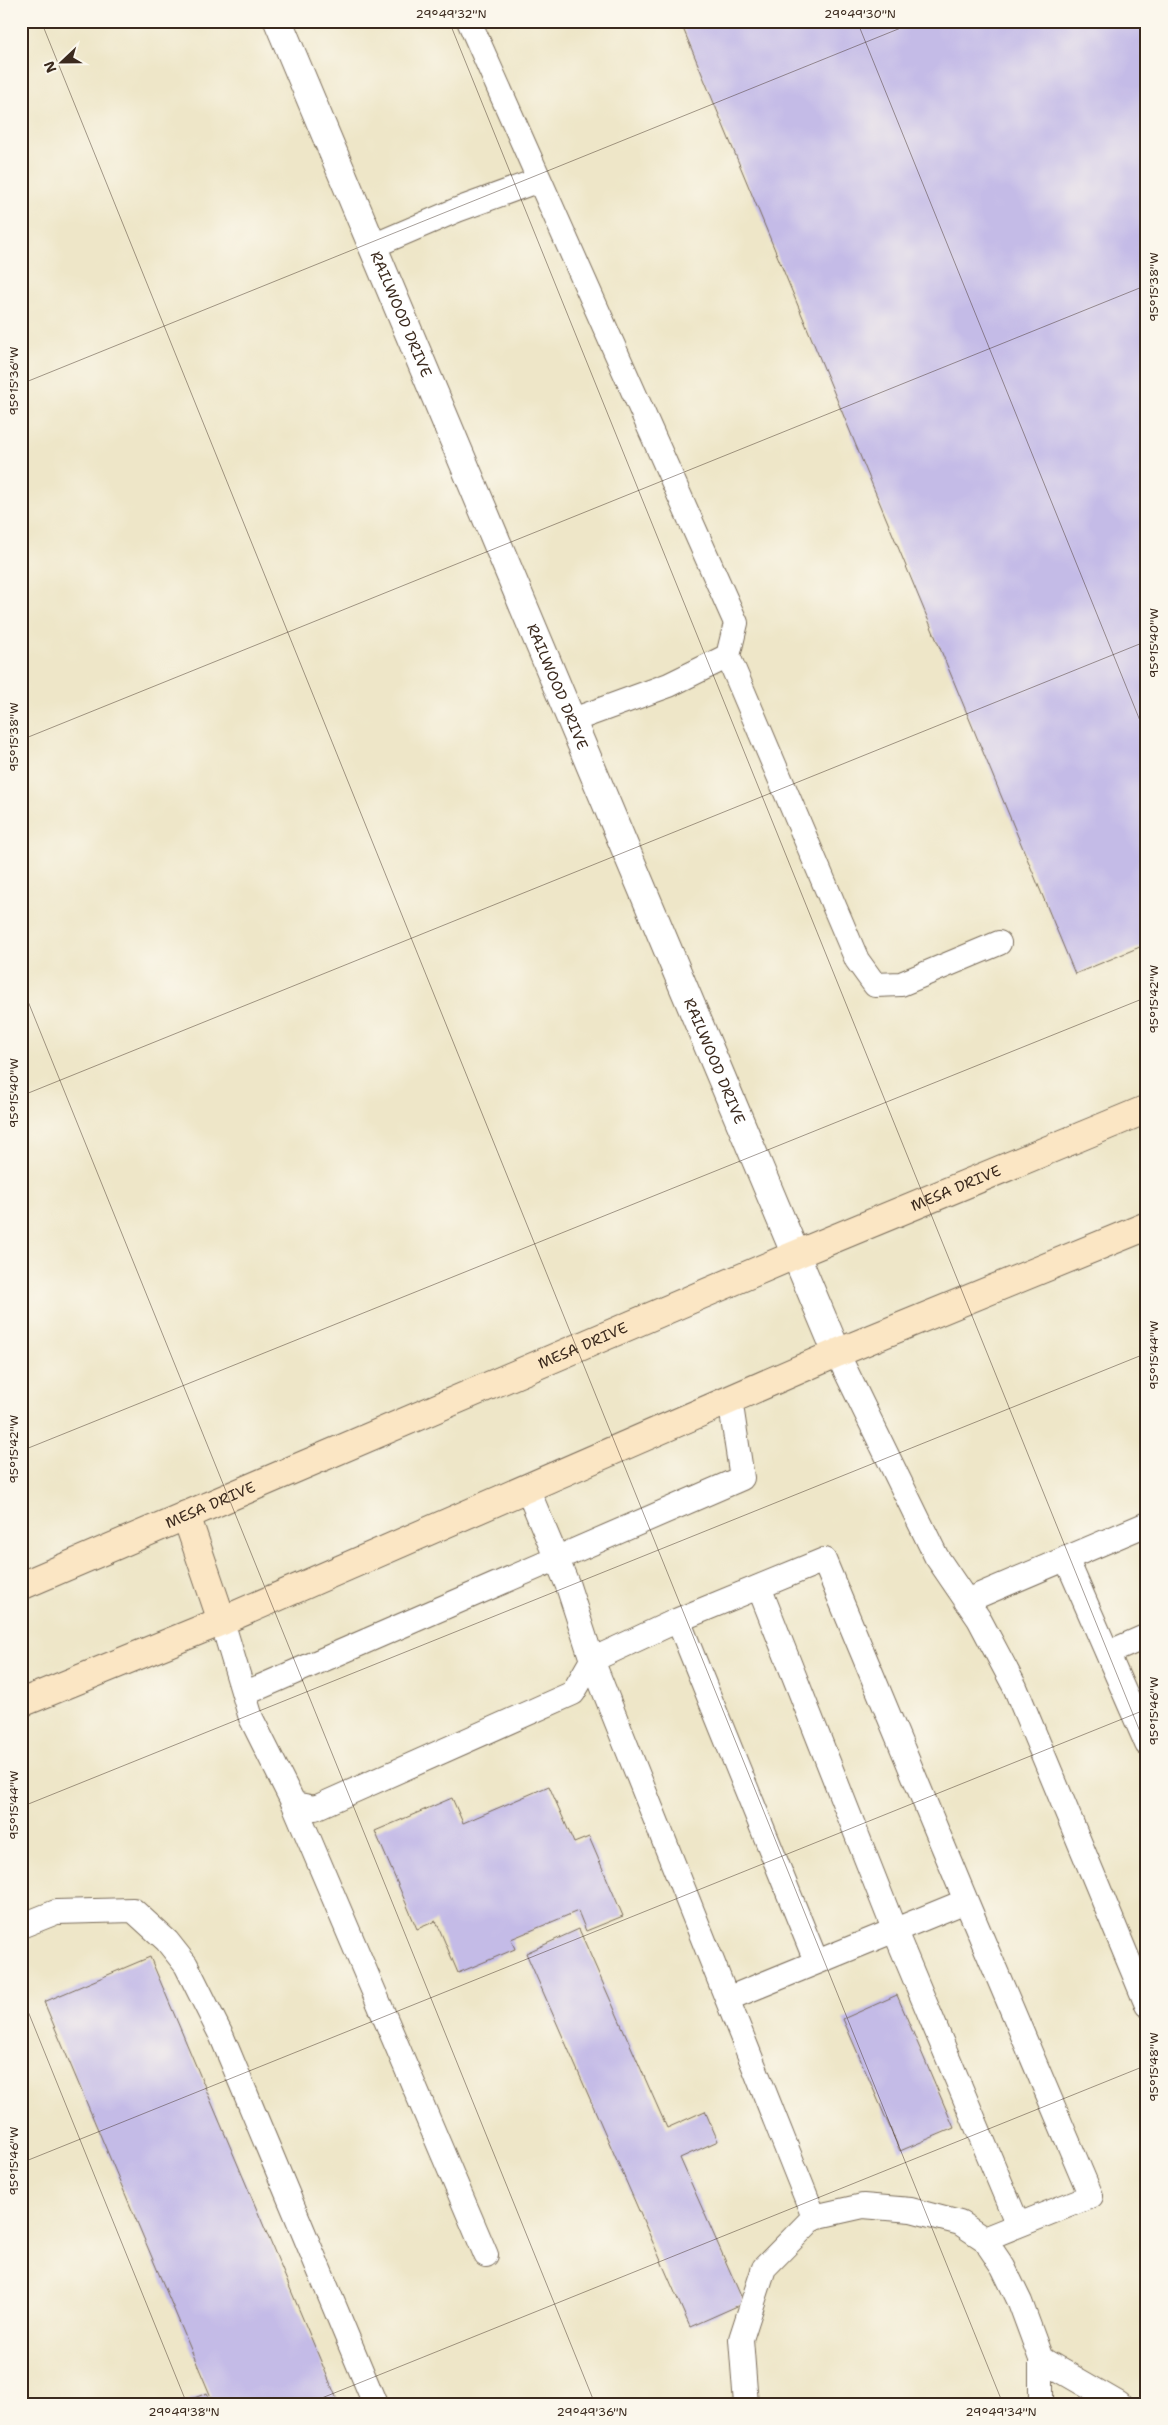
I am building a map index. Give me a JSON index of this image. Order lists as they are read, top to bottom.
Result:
{
  "streets": {
    "main road": ["MESA DRIVE"],
    "street": ["RAILWOOD DRIVE"]
  },
  "crossings": [
    ["RAILWOOD DRIVE", "MESA DRIVE"]
  ],
  "north": "left",
  "coordinates": [
    "29°49'32\"N",
    "29°49'30\"N",
    "95°15'38\"W",
    "95°15'36\"W",
    "95°15'40\"W",
    "95°15'42\"W",
    "95°15'44\"W",
    "95°15'46\"W",
    "95°15'48\"W",
    "29°49'38\"N",
    "29°49'36\"N",
    "29°49'34\"N"
  ]
}
